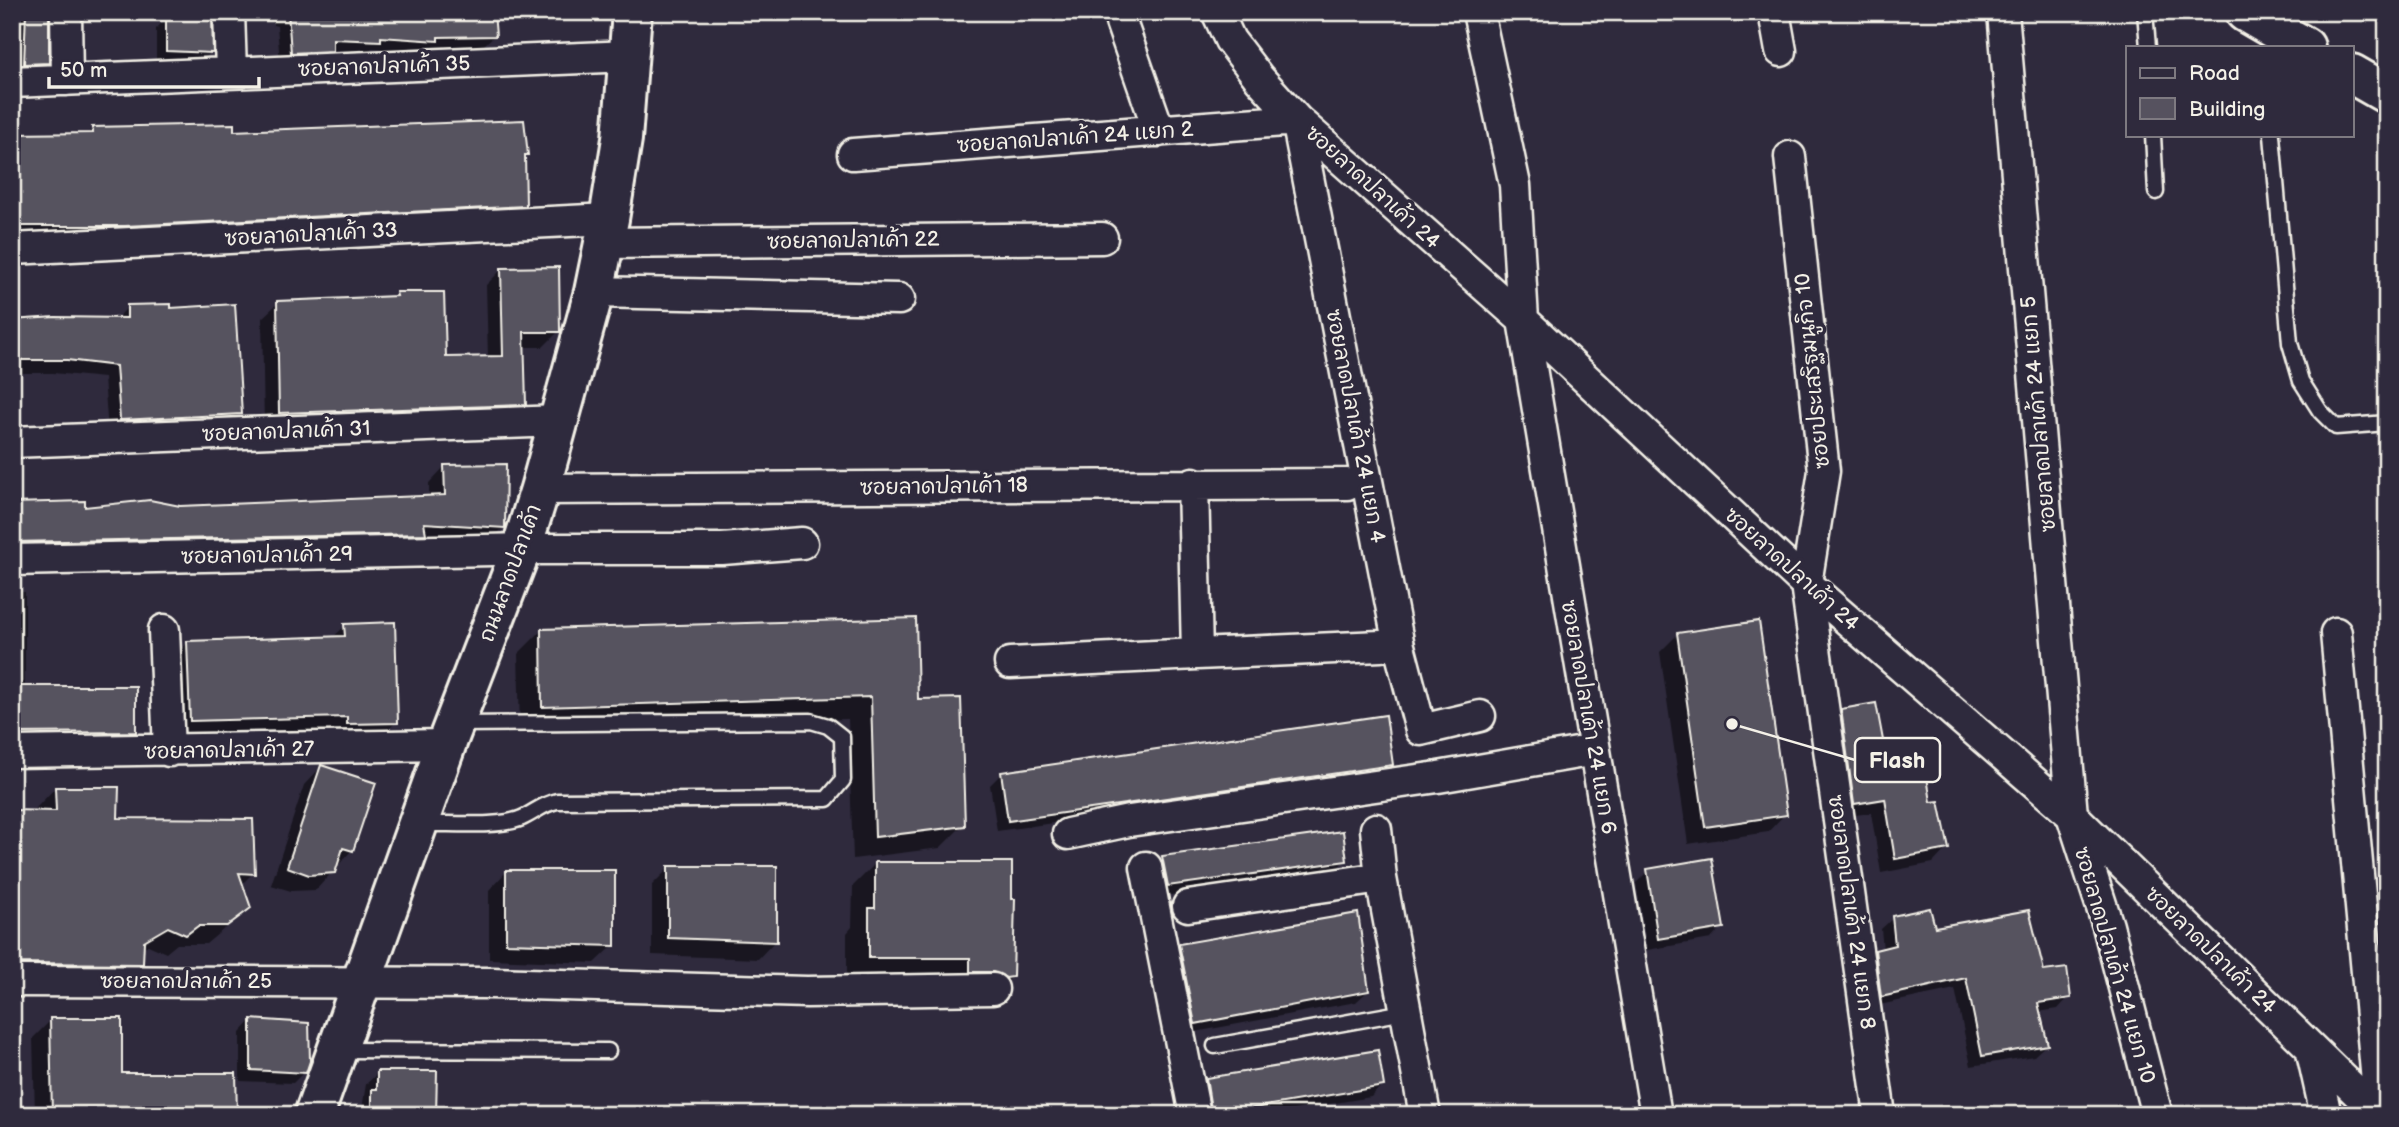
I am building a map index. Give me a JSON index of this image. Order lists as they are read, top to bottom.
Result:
{
  "streets": {
    "main road": ["ถนนลาดปลาเค้า"],
    "street": [
      "ซอยลาดปลาเค้า 35",
      "ซอยลาดปลาเค้า 24 แยก 2",
      "ซอยลาดปลาเค้า 24",
      "ซอยลาดปลาเค้า 33",
      "ซอยลาดปลาเค้า 22",
      "ซอยประเสริฐมนูกิจ 10",
      "ซอยลาดปลาเค้า 24 แยก 5",
      "ซอยลาดปลาเค้า 24 แยก 4",
      "ซอยลาดปลาเค้า 31",
      "ซอยลาดปลาเค้า 18",
      "ซอยลาดปลาเค้า 29",
      "ซอยลาดปลาเค้า 24 แยก 6",
      "ซอยลาดปลาเค้า 27",
      "ซอยลาดปลาเค้า 24 แยก 8",
      "ซอยลาดปลาเค้า 24 แยก 10",
      "ซอยลาดปลาเค้า 25"
    ]
  },
  "crossings": [
    ["ซอยลาดปลาเค้า 35", "ถนนลาดปลาเค้า"],
    ["ซอยลาดปลาเค้า 24 แยก 2", "ซอยลาดปลาเค้า 24"],
    ["ซอยลาดปลาเค้า 24 แยก 2", "ซอยลาดปลาเค้า 24 แยก 4"],
    ["ซอยลาดปลาเค้า 24", "ซอยประเสริฐมนูกิจ 10"],
    ["ซอยลาดปลาเค้า 24", "ซอยลาดปลาเค้า 24 แยก 5"],
    ["ซอยลาดปลาเค้า 24", "ซอยลาดปลาเค้า 24 แยก 4"],
    ["ซอยลาดปลาเค้า 24", "ซอยลาดปลาเค้า 24 แยก 6"],
    ["ซอยลาดปลาเค้า 24", "ซอยลาดปลาเค้า 24 แยก 8"],
    ["ซอยลาดปลาเค้า 24", "ซอยลาดปลาเค้า 24 แยก 10"],
    ["ซอยลาดปลาเค้า 33", "ซอยลาดปลาเค้า 22"],
    ["ซอยลาดปลาเค้า 33", "ถนนลาดปลาเค้า"],
    ["ซอยลาดปลาเค้า 22", "ถนนลาดปลาเค้า"],
    ["ซอยประเสริฐมนูกิจ 10", "ซอยลาดปลาเค้า 24 แยก 8"],
    ["ซอยลาดปลาเค้า 24 แยก 5", "ซอยลาดปลาเค้า 24 แยก 10"],
    ["ซอยลาดปลาเค้า 31", "ถนนลาดปลาเค้า"],
    ["ซอยลาดปลาเค้า 18", "ถนนลาดปลาเค้า"],
    ["ซอยลาดปลาเค้า 29", "ถนนลาดปลาเค้า"],
    ["ถนนลาดปลาเค้า", "ซอยลาดปลาเค้า 27"],
    ["ถนนลาดปลาเค้า", "ซอยลาดปลาเค้า 25"]
  ],
  "places": ["Flash"],
  "legend": ["Road", "Building"],
  "scale_bar": "50 m"
}
